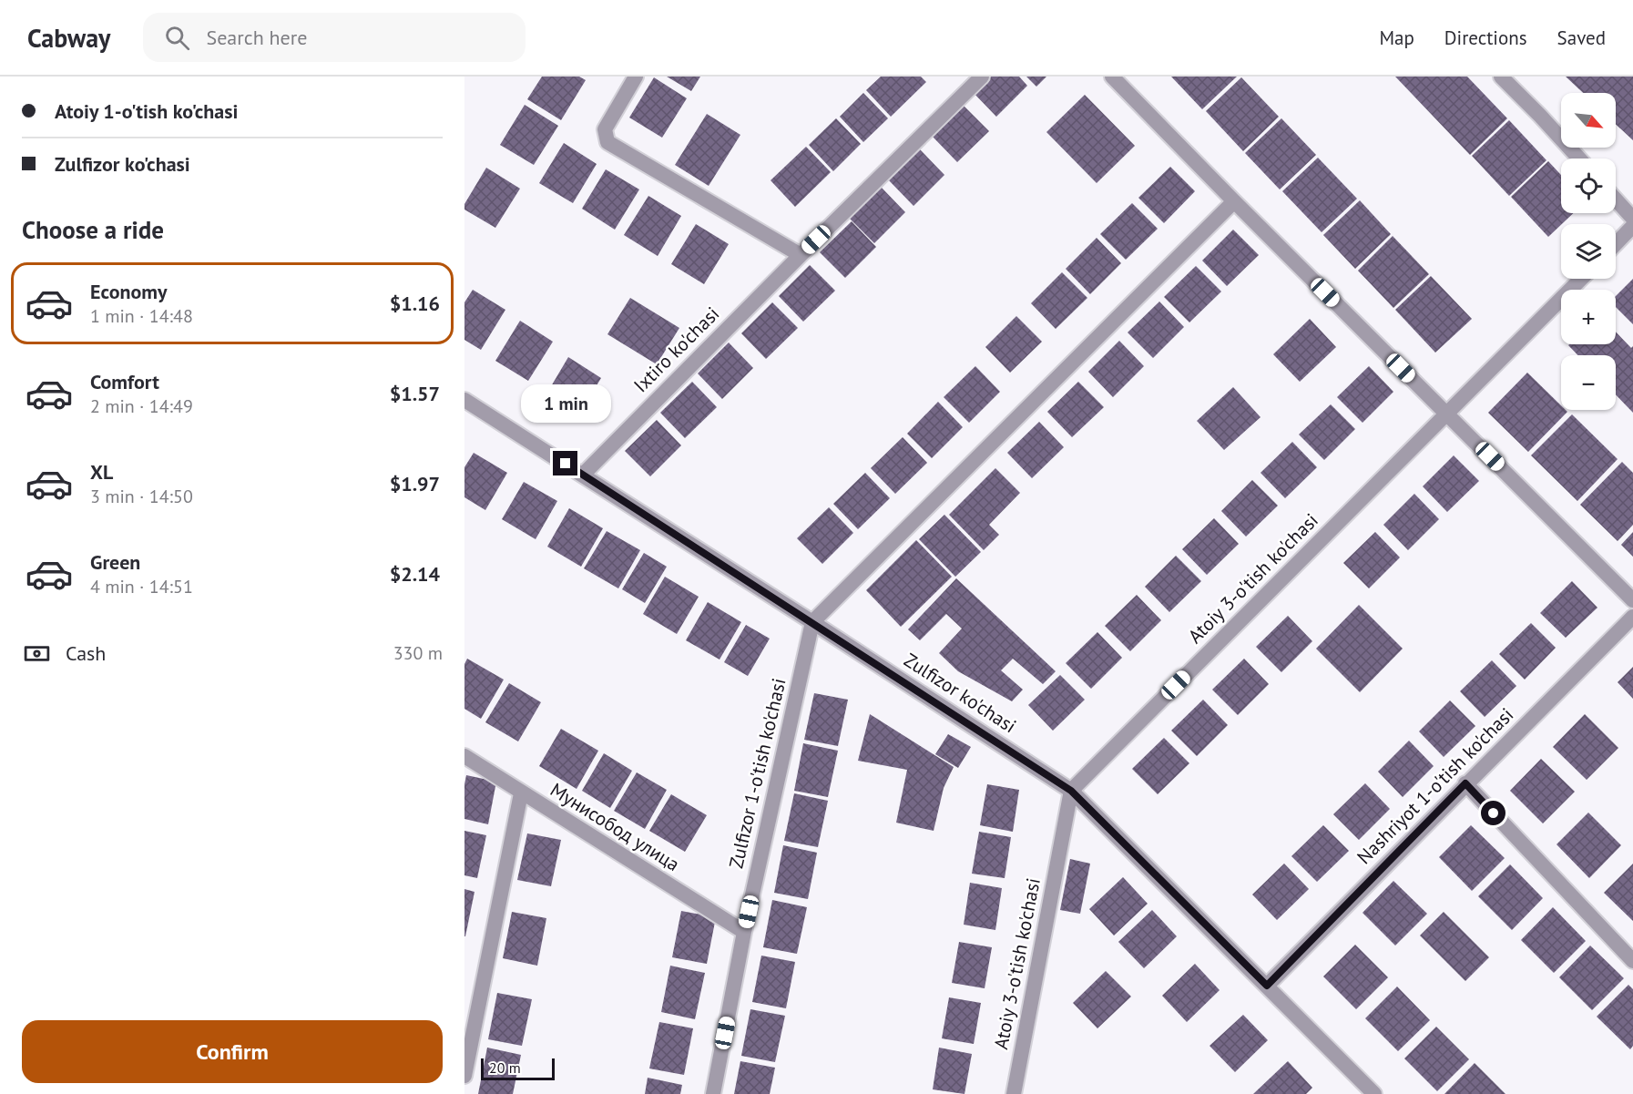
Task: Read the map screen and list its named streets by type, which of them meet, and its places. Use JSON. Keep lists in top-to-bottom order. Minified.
{"streets":{"street":["Ixtiro ko'chasi","Atoiy 3-o'tish ko'chasi","Zulfizor ko'chasi","Zulfizor 1-o'tish ko'chasi","Nashriyot 1-o'tish ko'chasi","Мунисобод улица"]},"crossings":[["Ixtiro ko'chasi","Zulfizor ko'chasi"],["Atoiy 3-o'tish ko'chasi","Zulfizor ko'chasi"],["Zulfizor ko'chasi","Zulfizor 1-o'tish ko'chasi"],["Zulfizor ko'chasi","Nashriyot 1-o'tish ko'chasi"],["Zulfizor 1-o'tish ko'chasi","Мунисобод улица"]],"scale_bar":"20 m","north":"bottom right","page":{"header":"Cabway","search":"Search here","nav":["Map","Directions","Saved"],"banner":["Atoiy 1-o'tish ko'chasi","Zulfizor ko'chasi"],"map_buttons":["+","−"],"heading":"Choose a ride","list":[{"name":"Economy","note":"1 min · 14:48","value":"$1.16"},{"name":"Comfort","note":"2 min · 14:49","value":"$1.57"},{"name":"XL","note":"3 min · 14:50","value":"$1.97"},{"name":"Green","note":"4 min · 14:51","value":"$2.14"}],"bubble":"1 min","pay":["Cash","330 m"],"buttons":"Confirm","scale":"20 m"}}
